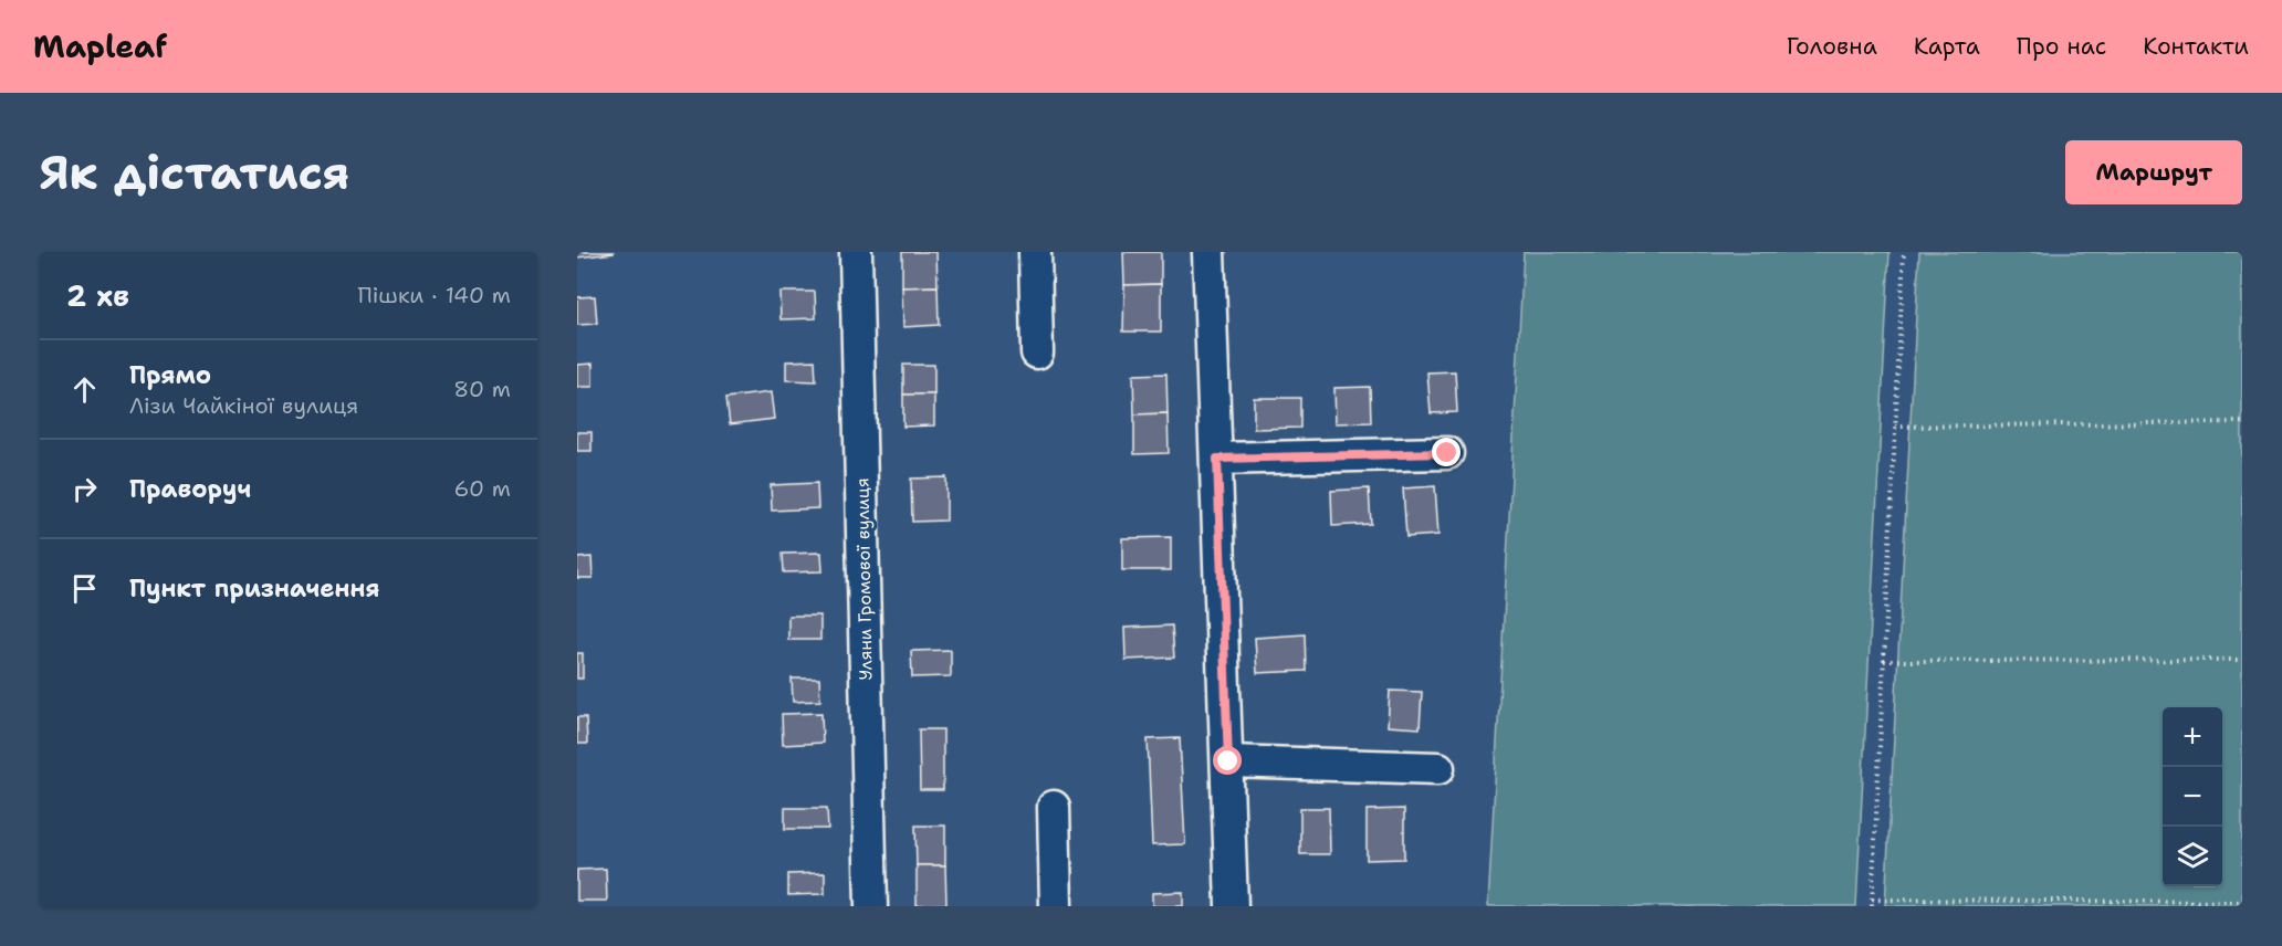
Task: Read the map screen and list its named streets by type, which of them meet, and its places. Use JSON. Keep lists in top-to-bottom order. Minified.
{"streets":{"street":["Уляни Громової вулиця"]},"page":{"header":"Mapleaf","nav":["Головна","Карта","Про нас","Контакти"],"buttons":"Маршрут","title":"Як дістатися","heading":["2 хв","Пішки · 140 m"],"list":[["Прямо","Лізи Чайкіної вулиця","80 m"],["Праворуч","60 m"],"Пункт призначення"],"map_buttons":["+","−"]}}
